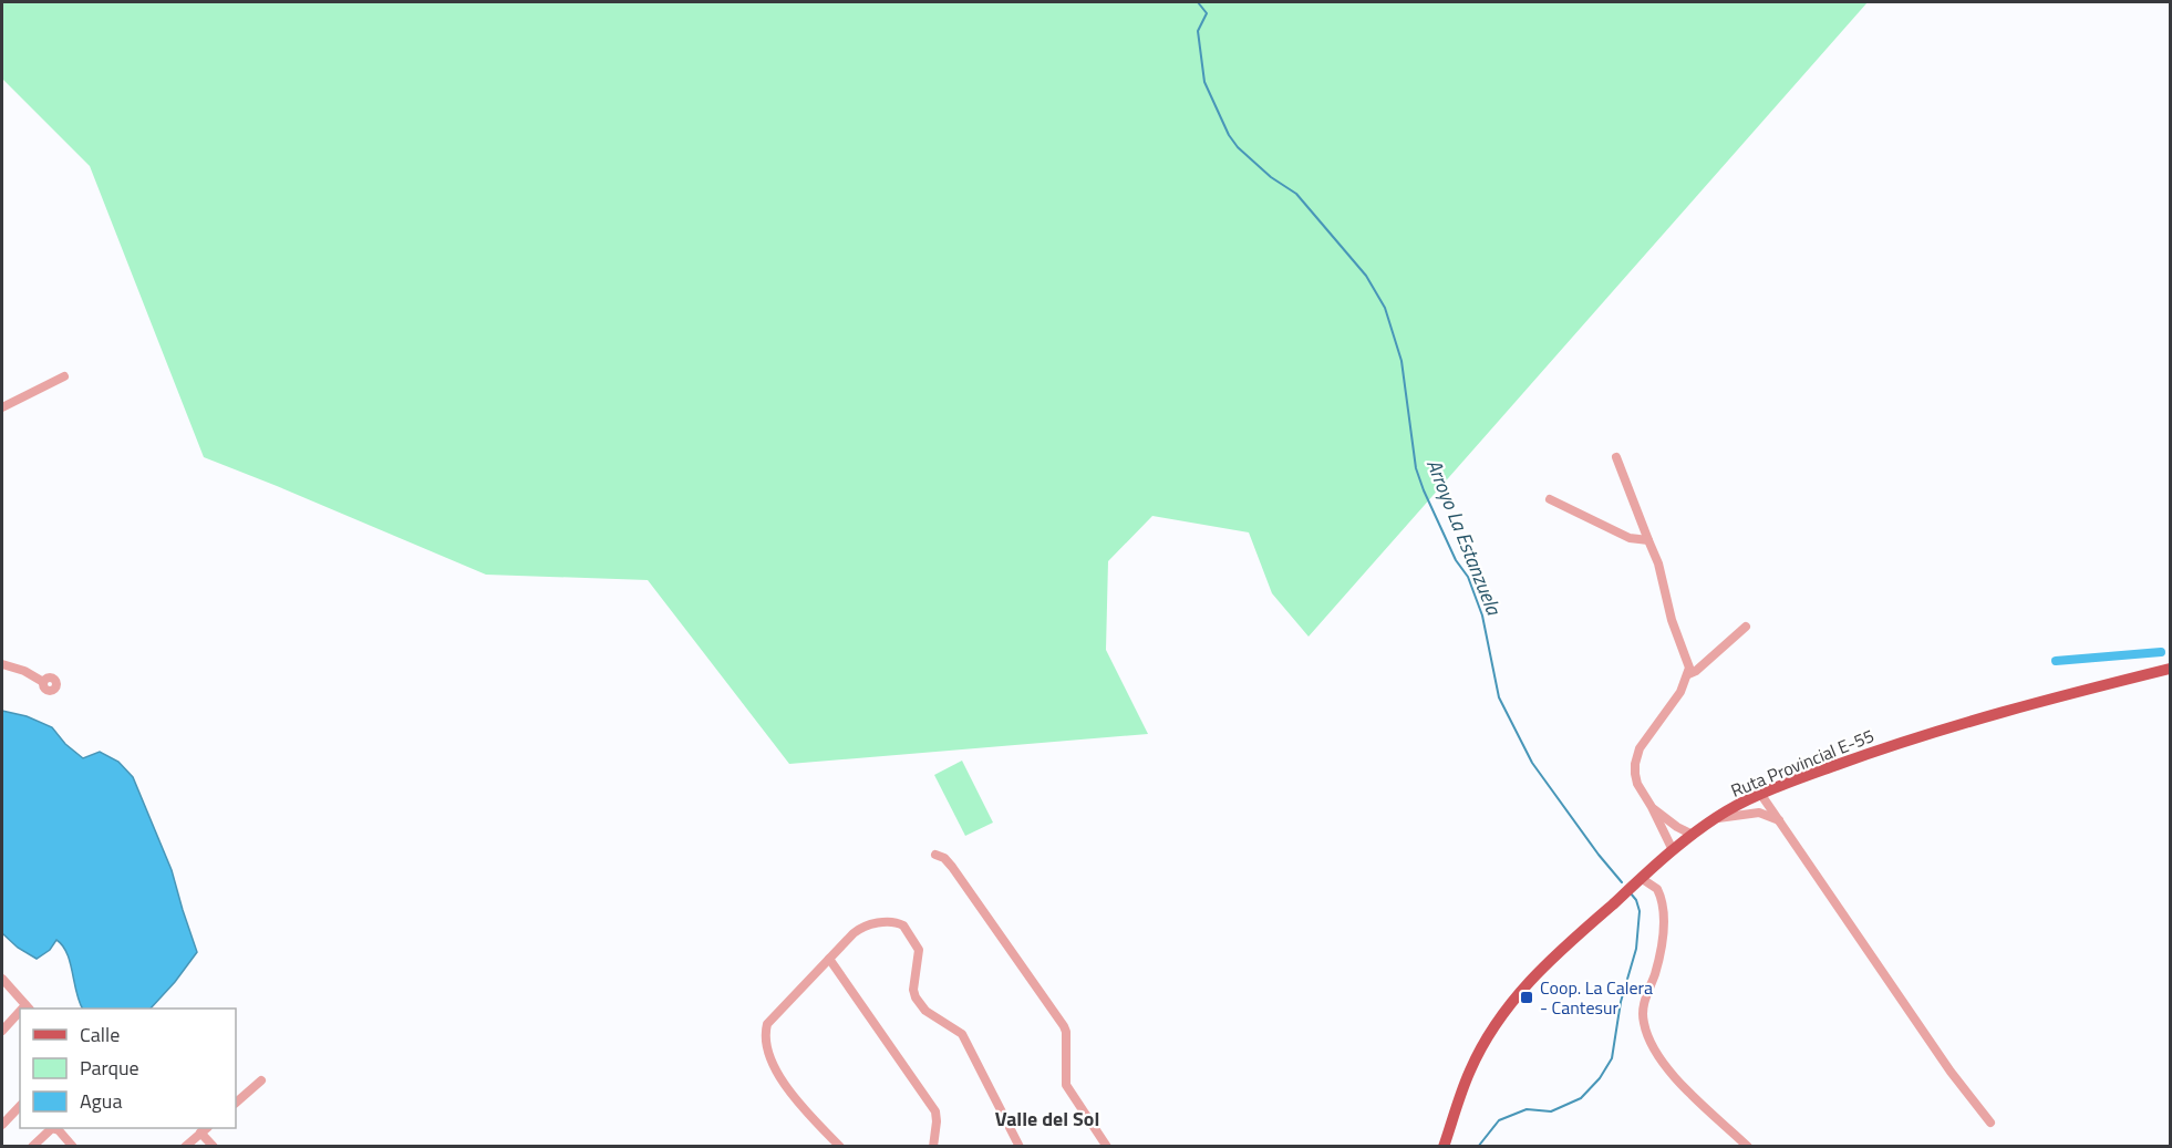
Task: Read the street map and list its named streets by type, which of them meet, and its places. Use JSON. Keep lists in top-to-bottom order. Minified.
{"streets":{"main road":["Ruta Provincial E-55"]},"districts":["Valle del Sol"],"water":["Arroyo La Estanzuela"],"places":{"transit":["Coop. La Calera - Cantesur"]},"legend":["Calle","Parque","Agua"]}
